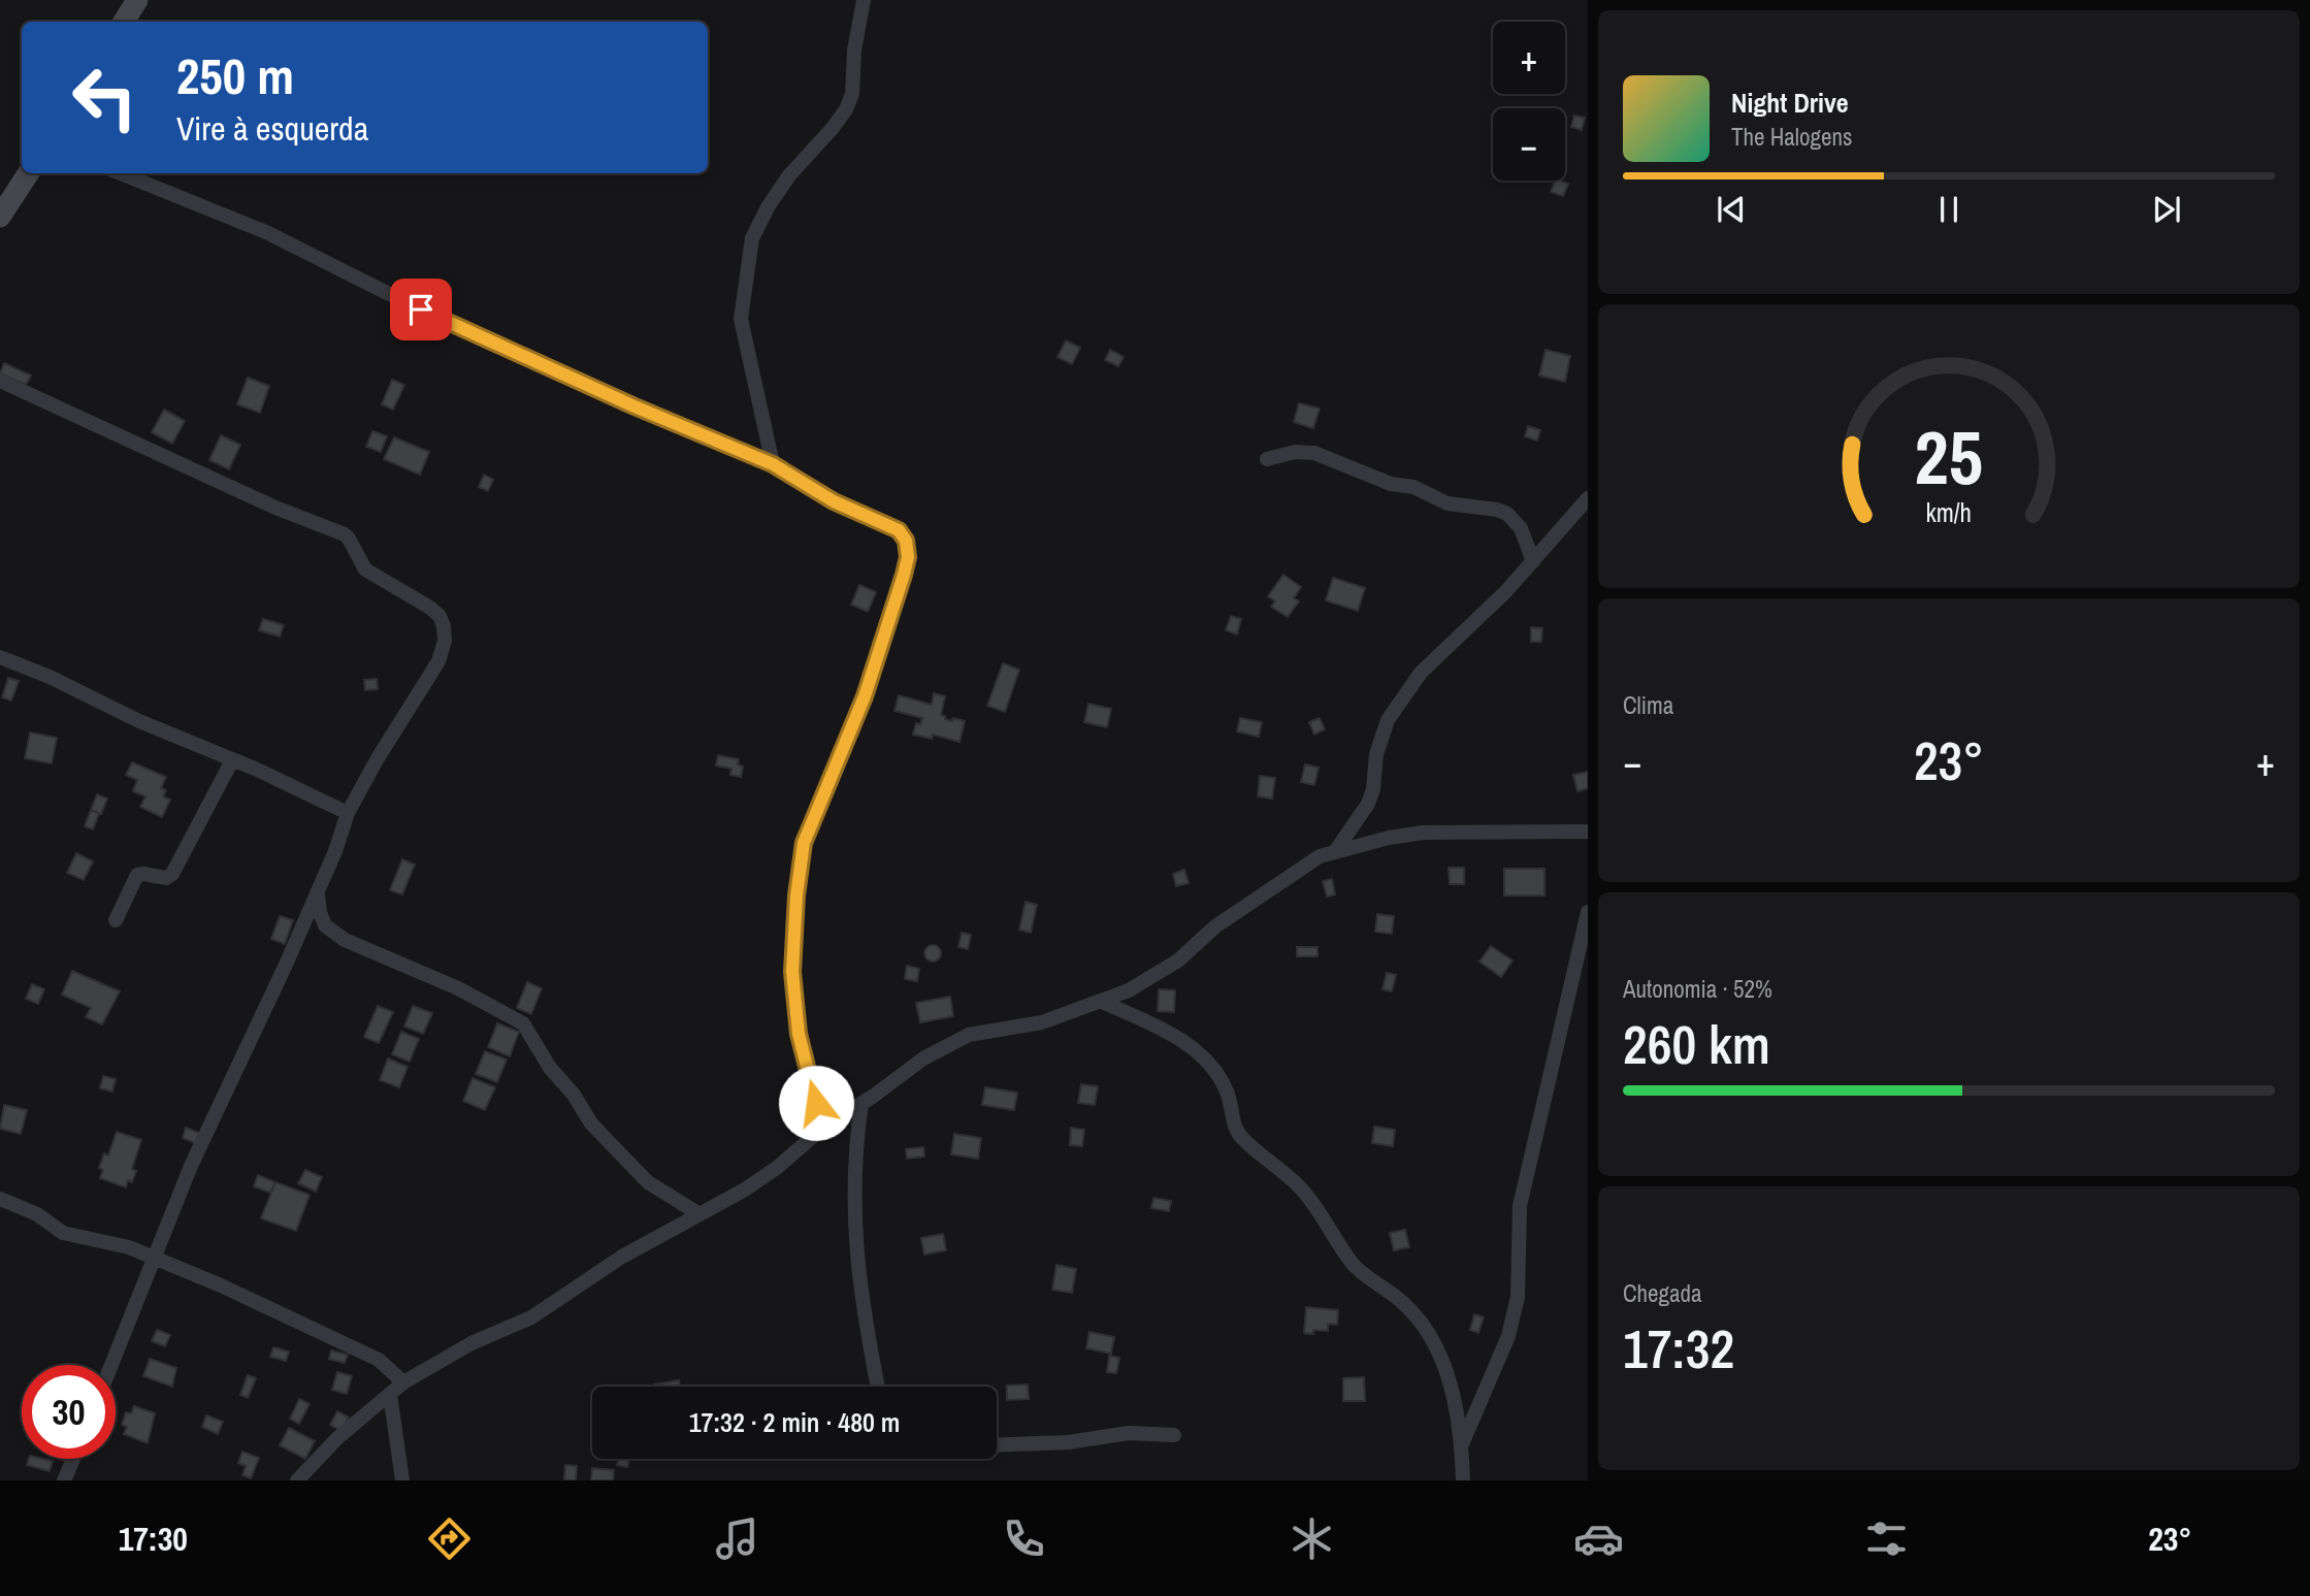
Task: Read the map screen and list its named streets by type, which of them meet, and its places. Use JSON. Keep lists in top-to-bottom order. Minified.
{"page":{"map_buttons":["+","−"],"turn":["250 m","Vire à esquerda"],"song":["Night Drive","The Halogens"],"tile":["Clima",["Autonomia · 52%","260 km"],["Chegada","17:32"]],"heat":["−","23°","+"],"limit":"30","trip":"17:32 · 2 min · 480 m","tabs":["17:30","23°"],"gauge":["25","km/h"]}}
